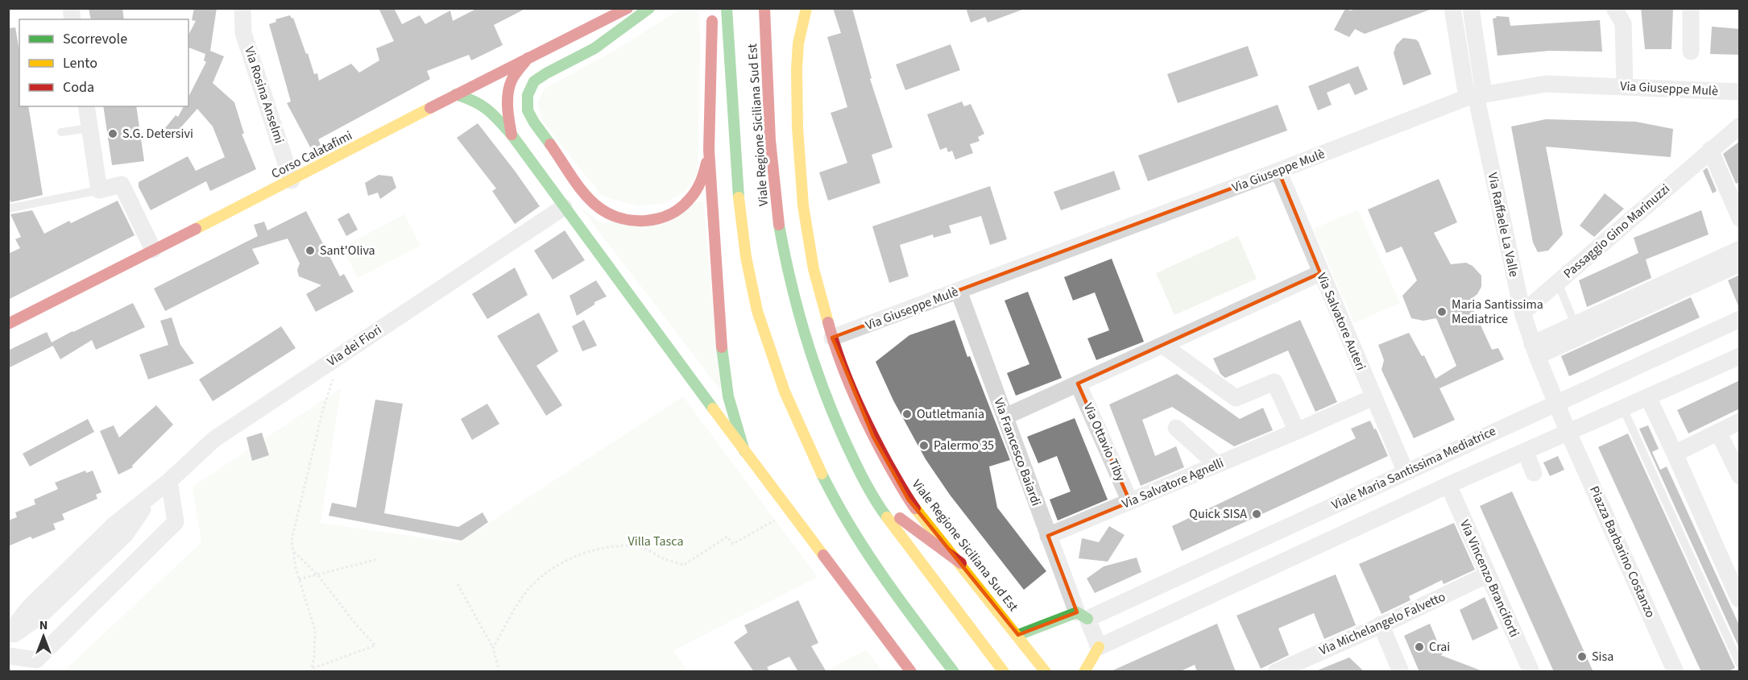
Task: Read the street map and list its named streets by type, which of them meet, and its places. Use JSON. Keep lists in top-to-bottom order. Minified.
{"streets":{"main road":["Viale Regione Siciliana Sud Est","Corso Calatafimi","Viale Maria Santissima Mediatrice"],"street":["Via Giuseppe Mulè","Via Rosina Anselmi","Via Raffaele La Valle","Passaggio Gino Marinuzzi","Via Salvatore Auteri","Via dei Fiori","Via Ottavio Tiby","Via Francesco Baiardi","Via Salvatore Agnelli","Piazza Barbarino Costanzo","Via Vincenzo Branciforti","Via Michelangelo Falvetto"]},"crossings":[["Via Giuseppe Mulè","Viale Regione Siciliana Sud Est"],["Via Giuseppe Mulè","Via Raffaele La Valle"],["Via Giuseppe Mulè","Via Salvatore Auteri"],["Via Giuseppe Mulè","Via Francesco Baiardi"],["Via Rosina Anselmi","Corso Calatafimi"],["Viale Regione Siciliana Sud Est","Viale Maria Santissima Mediatrice"],["Via Raffaele La Valle","Passaggio Gino Marinuzzi"],["Via Raffaele La Valle","Viale Maria Santissima Mediatrice"],["Via Raffaele La Valle","Piazza Barbarino Costanzo"],["Via Salvatore Auteri","Viale Maria Santissima Mediatrice"],["Via Salvatore Auteri","Via Salvatore Agnelli"],["Via Ottavio Tiby","Via Salvatore Agnelli"],["Via Francesco Baiardi","Viale Maria Santissima Mediatrice"],["Via Francesco Baiardi","Via Salvatore Agnelli"],["Via Vincenzo Branciforti","Via Michelangelo Falvetto"]],"parks":["Villa Tasca"],"places":["S.G. Detersivi","Sant'Oliva","Maria Santissima Mediatrice","Outletmania","Palermo 35","Quick SISA","Crai","Sisa"],"legend":["Scorrevole","Lento","Coda"],"north":"top"}
